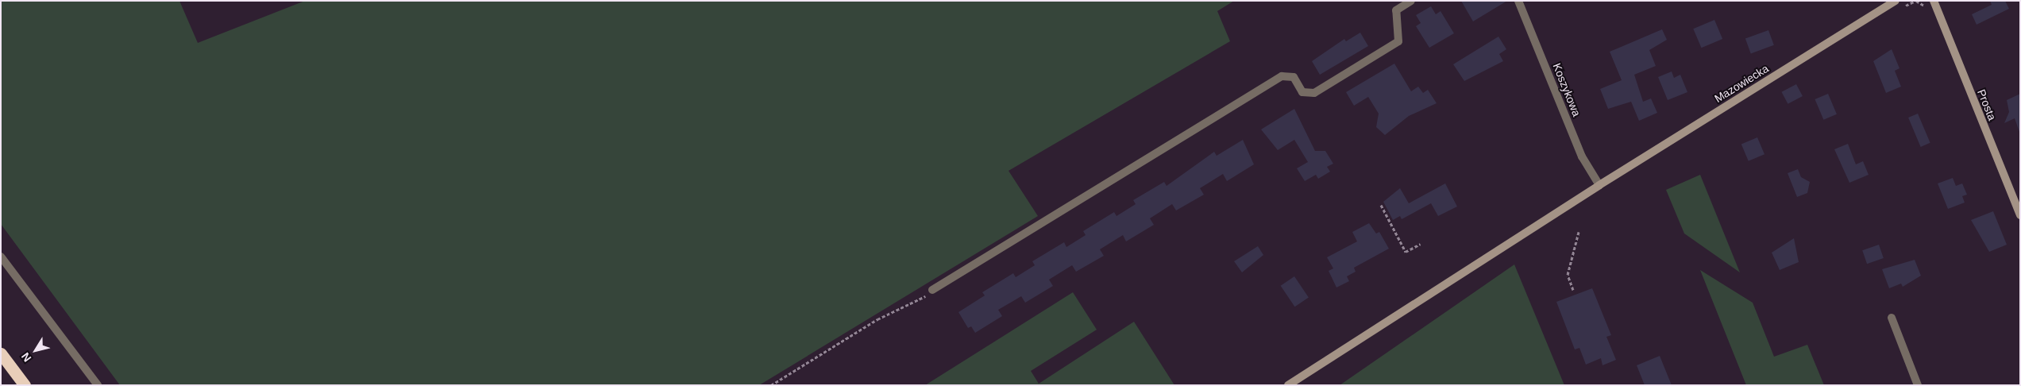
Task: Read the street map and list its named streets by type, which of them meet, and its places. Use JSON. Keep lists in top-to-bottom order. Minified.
{"streets":{"street":["Mazowiecka","Koszykowa","Prosta"]},"crossings":[["Mazowiecka","Koszykowa"]],"north":"bottom left"}
